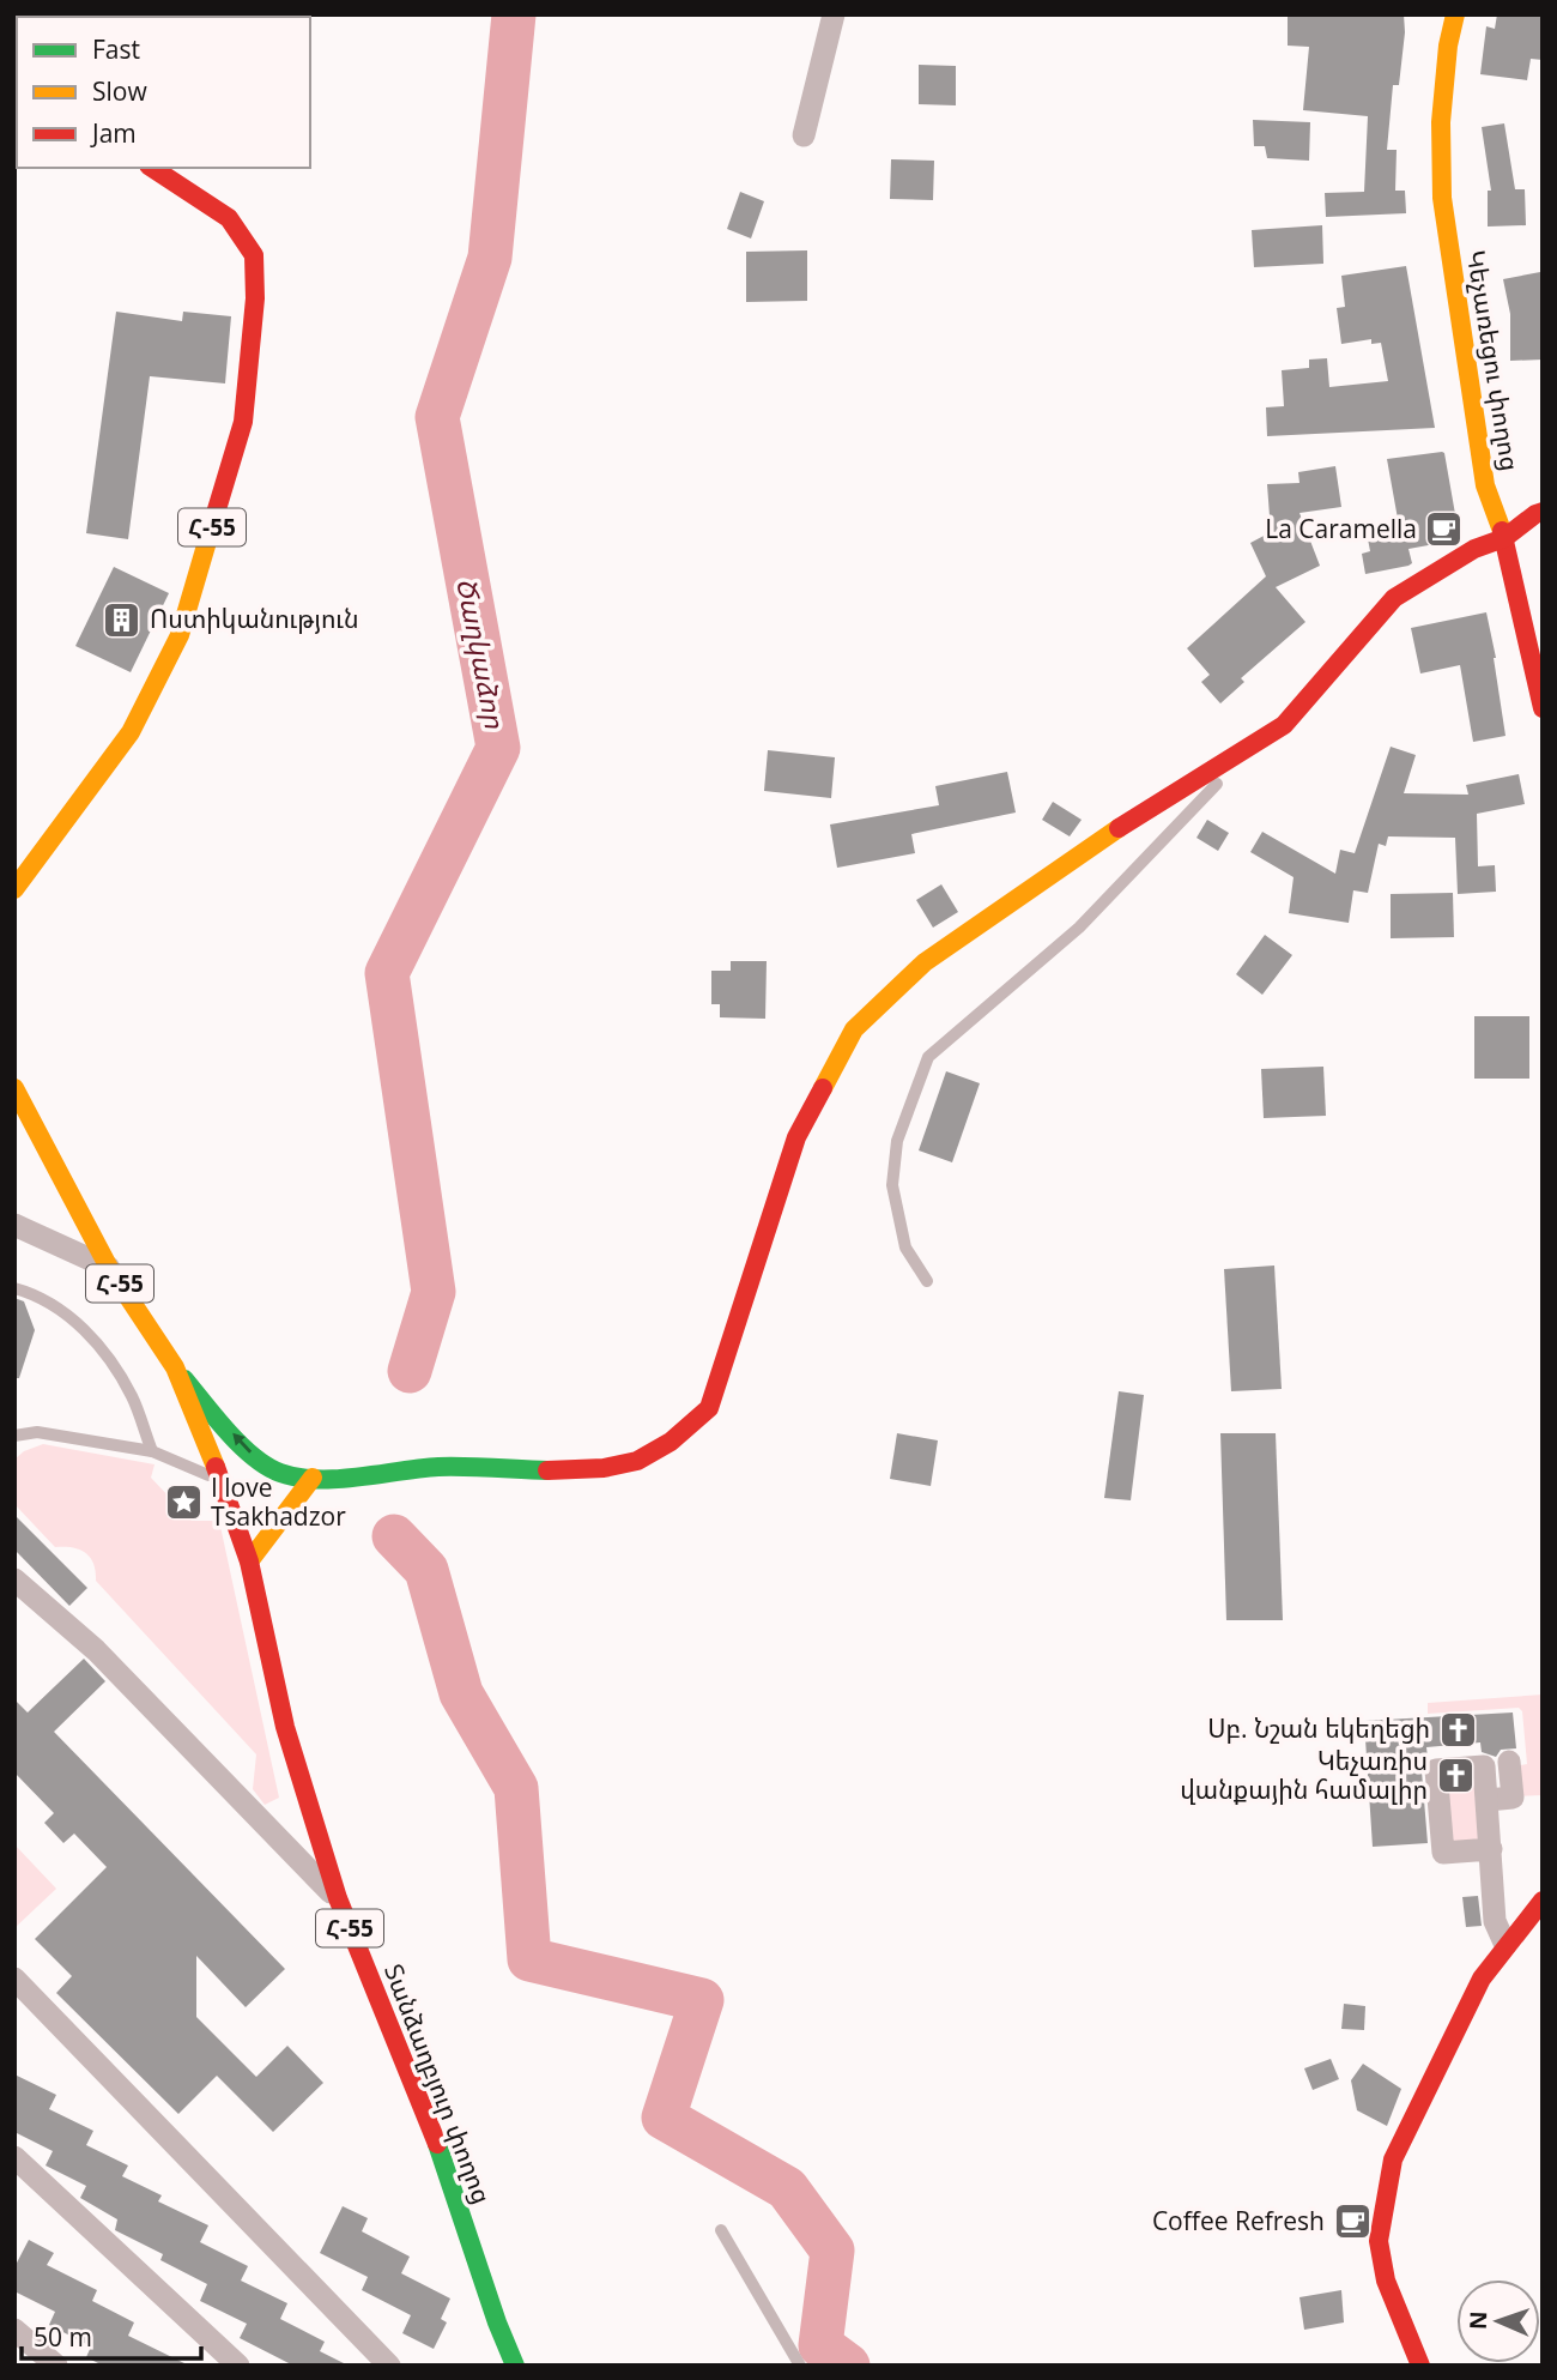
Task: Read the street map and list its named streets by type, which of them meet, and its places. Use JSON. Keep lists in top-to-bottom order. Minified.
{"streets":{"main road":["Կեչառեցու փողոց","Հ-55","Տանձաղբյուր փողոց"]},"crossings":[["Հ-55","Տանձաղբյուր փողոց"]],"water":["Ծաղկաձոր"],"places":{"cafe":["La Caramella","Coffee Refresh"],"building":["Ոստիկանություն"],"place":["I love Tsakhadzor"],"church":["Սբ. Նշան եկեղեցի","Կեչառիս վանքային համալիր"]},"legend":["Fast","Slow","Jam"],"scale_bar":"50 m","north":"left"}
